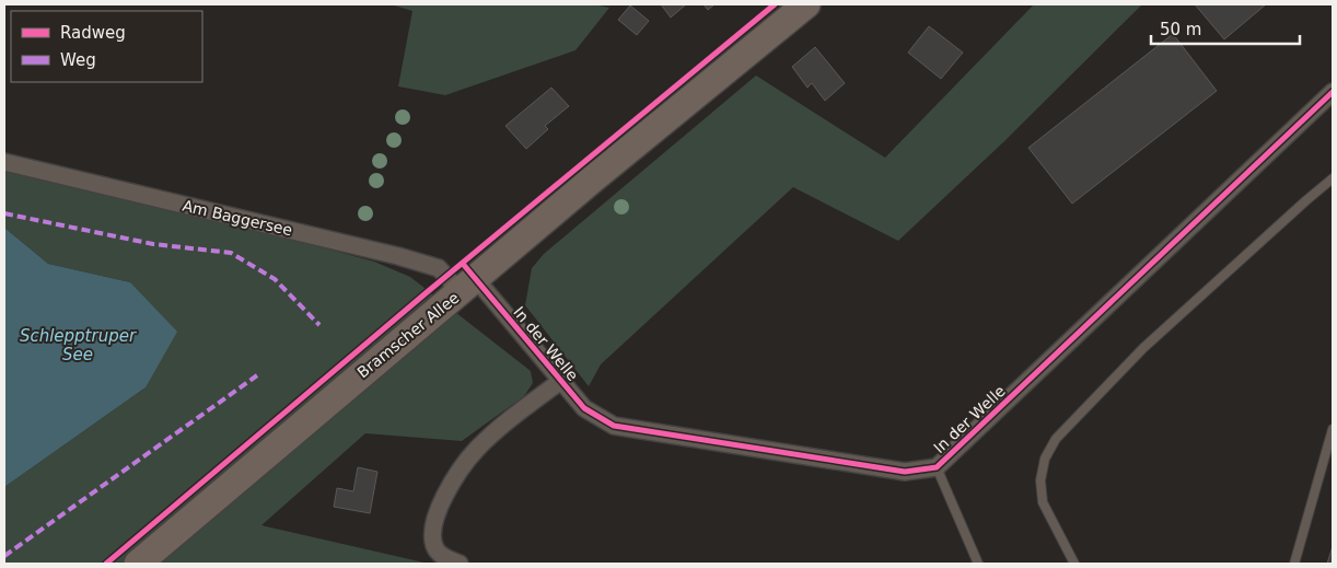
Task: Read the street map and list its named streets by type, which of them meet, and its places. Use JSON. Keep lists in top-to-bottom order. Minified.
{"streets":{"main road":["Bramscher Allee"],"street":["Am Baggersee","In der Welle"]},"crossings":[["Am Baggersee","Bramscher Allee"],["Am Baggersee","In der Welle"],["Bramscher Allee","In der Welle"]],"water":["Schlepptruper See"],"legend":["Radweg","Weg"],"scale_bar":"50 m"}
